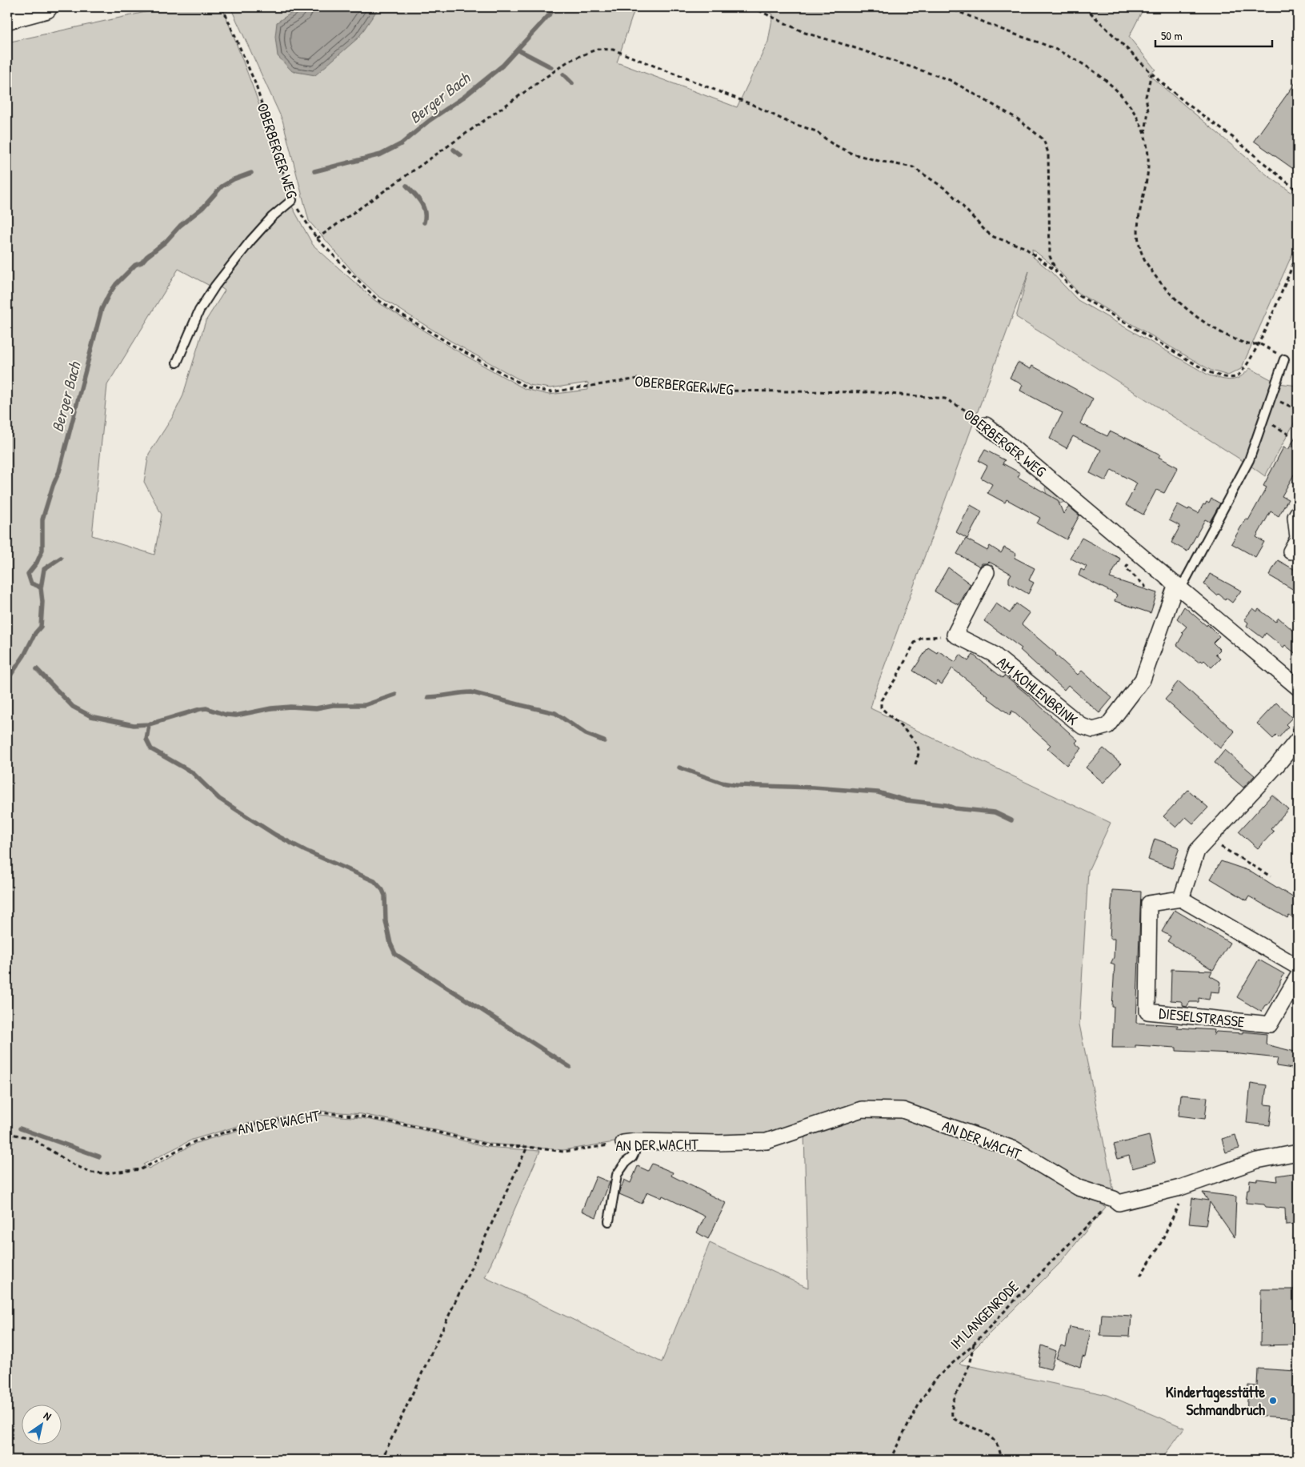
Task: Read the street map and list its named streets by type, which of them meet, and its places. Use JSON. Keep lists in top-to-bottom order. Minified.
{"streets":{"street":["OBERBERGER WEG","AM KOHLENBRINK","DIESELSTRASSE","AN DER WACHT"],"path":["IM LANGENRODE"]},"crossings":[["OBERBERGER WEG","AM KOHLENBRINK"],["AN DER WACHT","IM LANGENRODE"]],"water":["Berger Bach"],"places":["Kindertagesstätte Schmandbruch"],"scale_bar":"50 m","north":"top right"}
